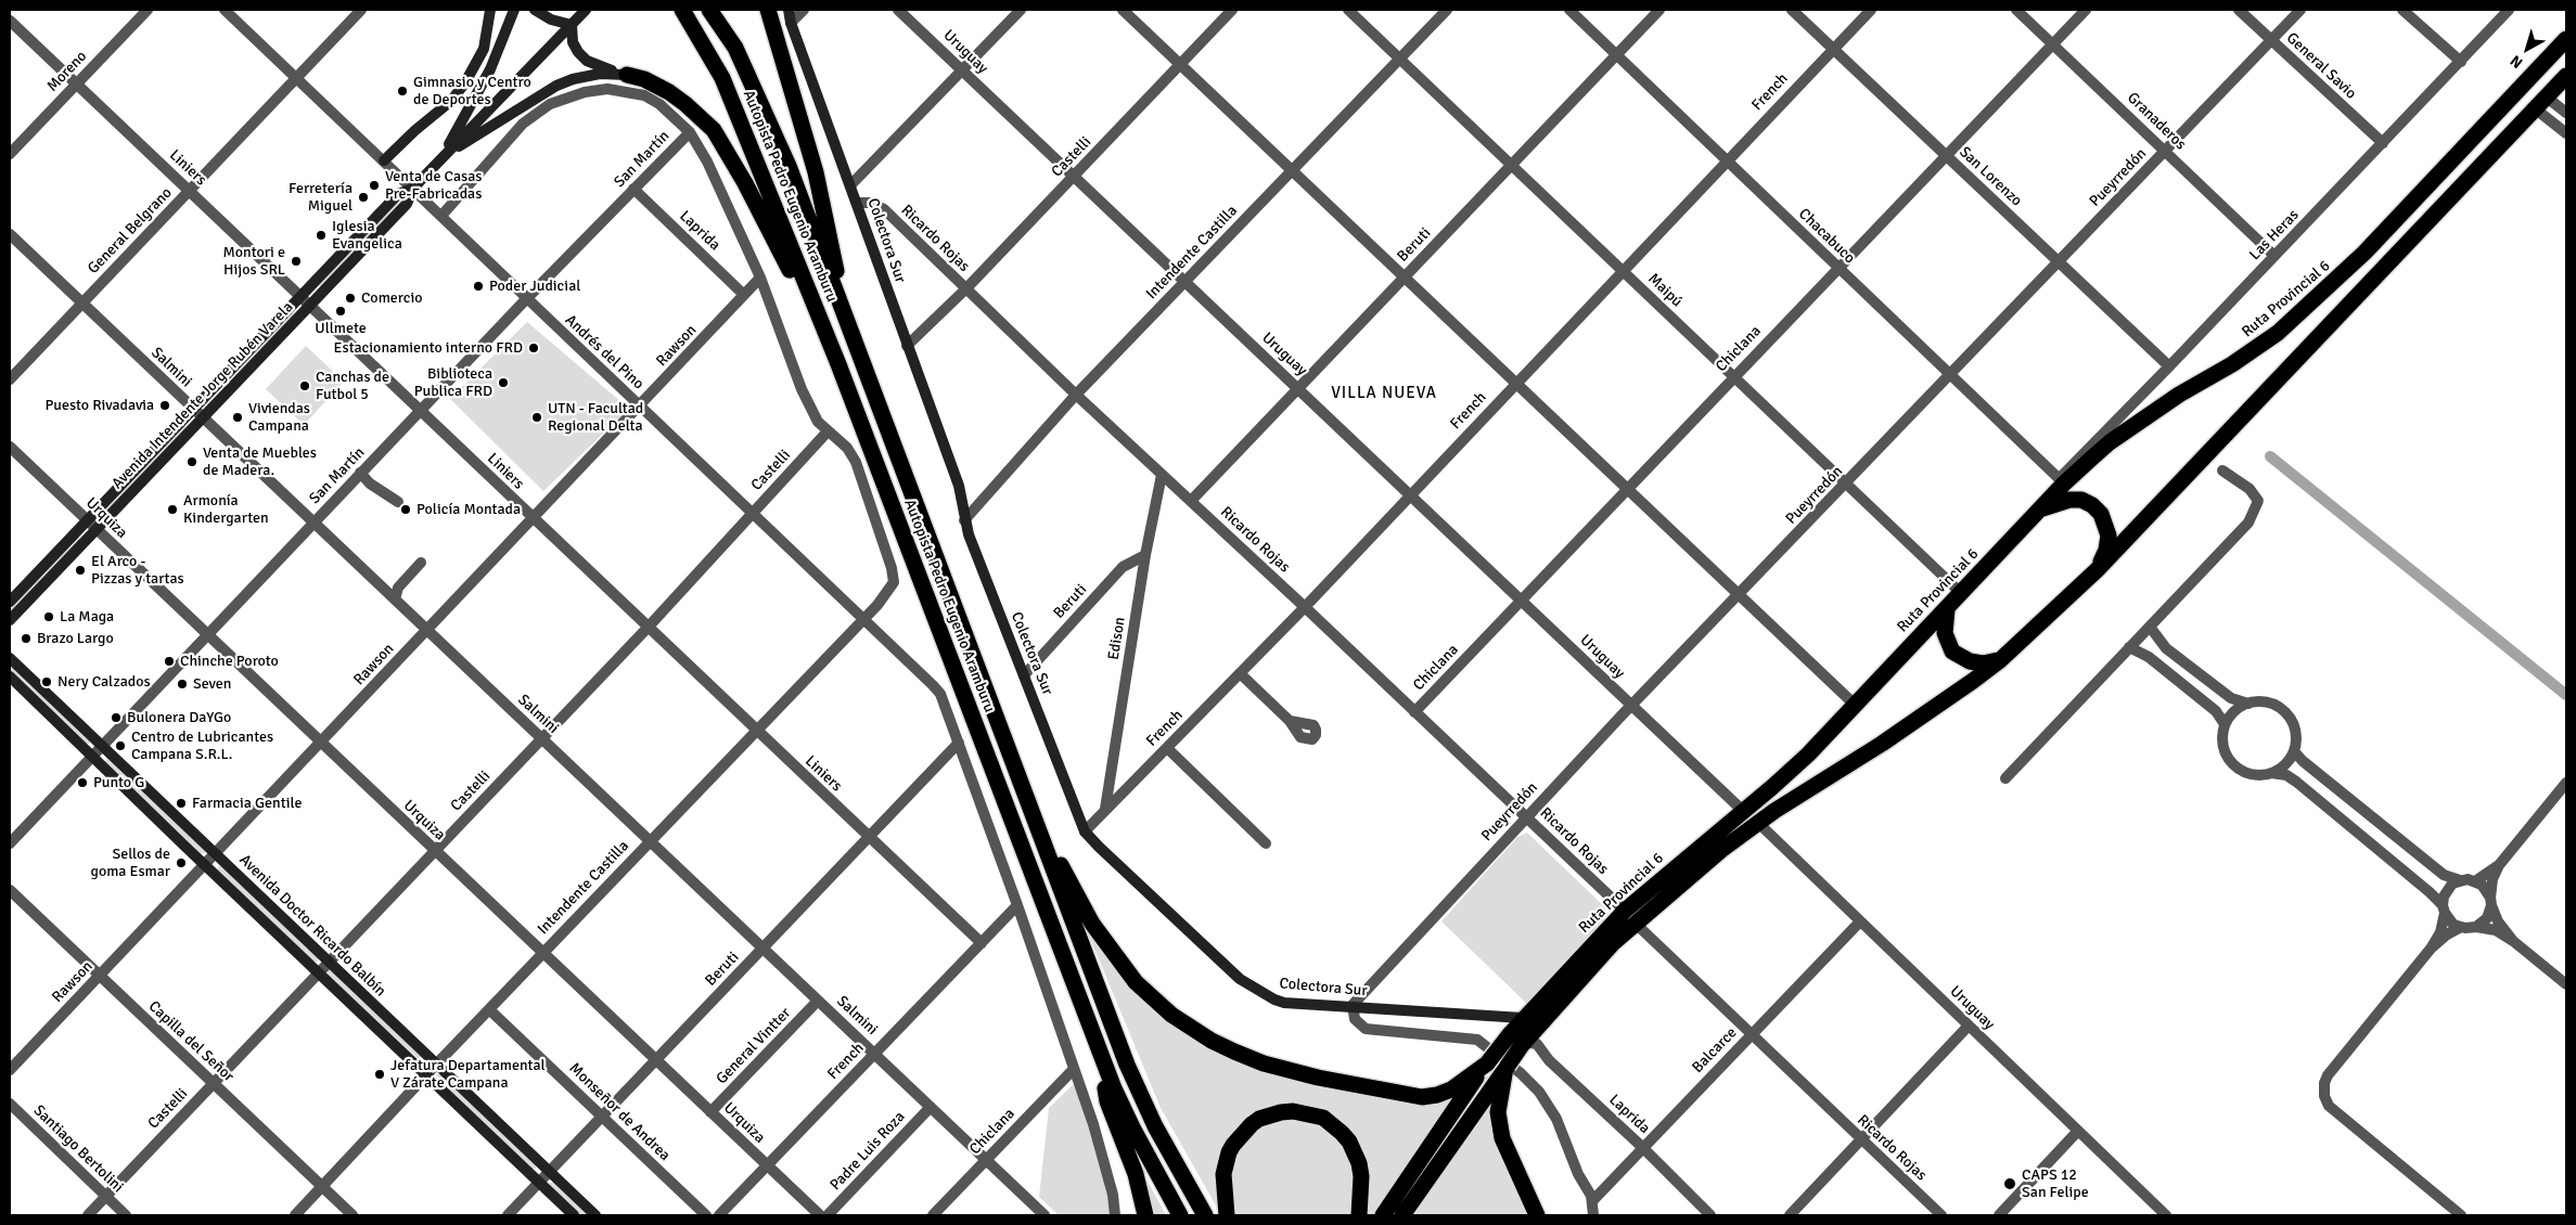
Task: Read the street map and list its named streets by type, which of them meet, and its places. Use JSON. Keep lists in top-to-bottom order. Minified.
{"streets":{"highway":["Autopista Pedro Eugenio Aramburu","Ruta Provincial 6"],"main road":["Colectora Sur","Avenida Intendente Jorge Rubén Varela","Avenida Doctor Ricardo Balbín"],"street":["Uruguay","General Savio","Moreno","French","Granaderos","Castelli","San Martín","Liniers","San Lorenzo","Pueyrredón","General Belgrano","Laprida","Las Heras","Chacabuco","Ricardo Rojas","Beruti","Intendente Castilla","Maipú","Rawson","Chiclana","Andrés del Pino","Salmini","Urquiza","Edison","Capilla del Señor","General Vintter","Balcarce","Monseñor de Andrea","Santiago Bertolini","Padre Luis Roza"]},"crossings":[["Uruguay","French"],["Uruguay","Castelli"],["Uruguay","Pueyrredón"],["Uruguay","Beruti"],["Uruguay","Intendente Castilla"],["Uruguay","Ruta Provincial 6"],["Uruguay","Chiclana"],["Uruguay","Balcarce"],["General Savio","Pueyrredón"],["General Savio","Las Heras"],["Moreno","Liniers"],["French","Liniers"],["French","San Lorenzo"],["French","Chacabuco"],["French","Ricardo Rojas"],["French","Colectora Sur"],["French","Maipú"],["French","Salmini"],["French","Urquiza"],["French","Edison"],["Granaderos","Pueyrredón"],["Granaderos","Las Heras"],["Granaderos","Chiclana"],["Castelli","Liniers"],["Castelli","Ricardo Rojas"],["Castelli","Colectora Sur"],["Castelli","Intendente Castilla"],["Castelli","Andrés del Pino"],["Castelli","Salmini"],["Castelli","Urquiza"],["Castelli","Avenida Doctor Ricardo Balbín"],["Castelli","Capilla del Señor"],["Castelli","Santiago Bertolini"],["San Martín","Liniers"],["San Martín","Laprida"],["San Martín","Andrés del Pino"],["San Martín","Salmini"],["San Martín","Urquiza"],["San Martín","Avenida Doctor Ricardo Balbín"],["Liniers","General Belgrano"],["Liniers","Beruti"],["Liniers","Intendente Castilla"],["Liniers","Rawson"],["Liniers","Avenida Intendente Jorge Rubén Varela"],["San Lorenzo","Pueyrredón"],["San Lorenzo","Las Heras"],["San Lorenzo","Chiclana"],["Pueyrredón","Chacabuco"],["Pueyrredón","Ricardo Rojas"],["Pueyrredón","Colectora Sur"],["Pueyrredón","Maipú"],["General Belgrano","Andrés del Pino"],["General Belgrano","Salmini"],["Laprida","Ruta Provincial 6"],["Laprida","Rawson"],["Laprida","Balcarce"],["Las Heras","Chacabuco"],["Las Heras","Ruta Provincial 6"],["Chacabuco","Beruti"],["Chacabuco","Ruta Provincial 6"],["Chacabuco","Chiclana"],["Ricardo Rojas","Colectora Sur"],["Ricardo Rojas","Beruti"],["Ricardo Rojas","Intendente Castilla"],["Ricardo Rojas","Ruta Provincial 6"],["Ricardo Rojas","Chiclana"],["Ricardo Rojas","Edison"],["Ricardo Rojas","Balcarce"],["Colectora Sur","Beruti"],["Colectora Sur","Intendente Castilla"],["Colectora Sur","Ruta Provincial 6"],["Beruti","Maipú"],["Beruti","Andrés del Pino"],["Beruti","Salmini"],["Beruti","Urquiza"],["Beruti","Edison"],["Beruti","Avenida Doctor Ricardo Balbín"],["Beruti","Monseñor de Andrea"],["Intendente Castilla","Maipú"],["Intendente Castilla","Andrés del Pino"],["Intendente Castilla","Salmini"],["Intendente Castilla","Urquiza"],["Intendente Castilla","Avenida Doctor Ricardo Balbín"],["Intendente Castilla","Capilla del Señor"],["Intendente Castilla","Monseñor de Andrea"],["Maipú","Ruta Provincial 6"],["Maipú","Chiclana"],["Rawson","Andrés del Pino"],["Rawson","Salmini"],["Rawson","Urquiza"],["Rawson","Avenida Doctor Ricardo Balbín"],["Rawson","Capilla del Señor"],["Chiclana","Salmini"],["Andrés del Pino","Avenida Intendente Jorge Rubén Varela"],["Salmini","Avenida Intendente Jorge Rubén Varela"],["Salmini","General Vintter"],["Salmini","Padre Luis Roza"],["Avenida Intendente Jorge Rubén Varela","Urquiza"],["Urquiza","General Vintter"]],"districts":["VILLA NUEVA"],"places":["Gimnasio y Centro de Deportes","Venta de Casas Pre-Fabricadas","Ferretería Miguel","Iglesia Evangelica","Montori e Hijos SRL","Poder Judicial","Comercio","Ullmete","Estacionamiento interno FRD","Biblioteca Publica FRD","Canchas de Futbol 5","Puesto Rivadavia","Viviendas Campana","UTN - Facultad Regional Delta","Venta de Muebles de Madera.","Armonía Kindergarten","Policía Montada","El Arco - Pizzas y tartas","La Maga","Brazo Largo","Chinche Poroto","Nery Calzados","Seven","Bulonera DaYGo","Centro de Lubricantes Campana S.R.L.","Punto G","Farmacia Gentile","Sellos de goma Esmar","Jefatura Departamental V Zárate Campana","CAPS 12 San Felipe"],"north":"bottom left"}
